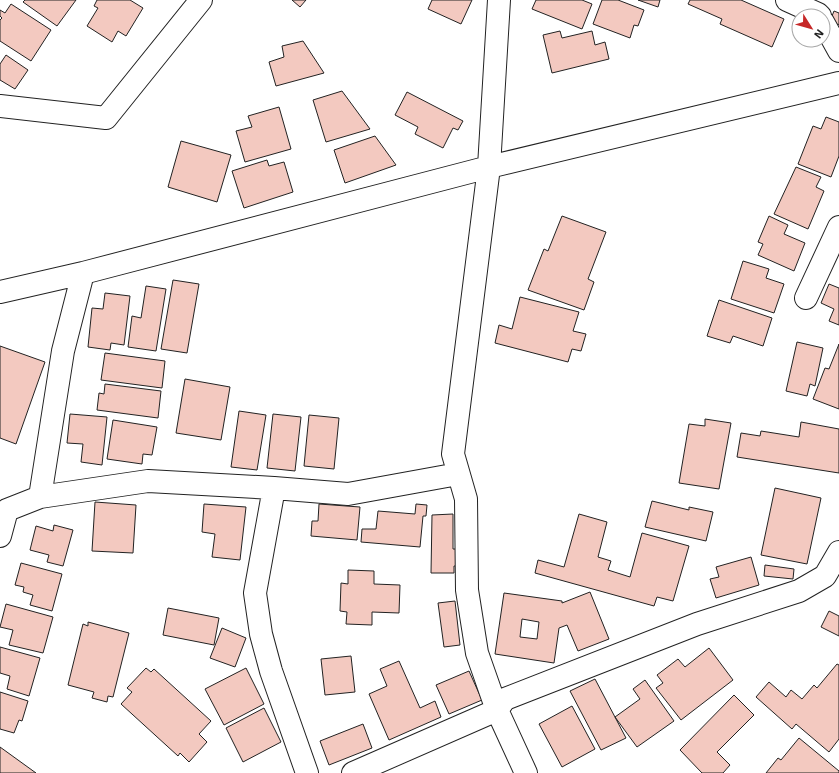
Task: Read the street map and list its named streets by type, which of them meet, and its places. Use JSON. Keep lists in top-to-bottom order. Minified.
{"north":"bottom right"}
